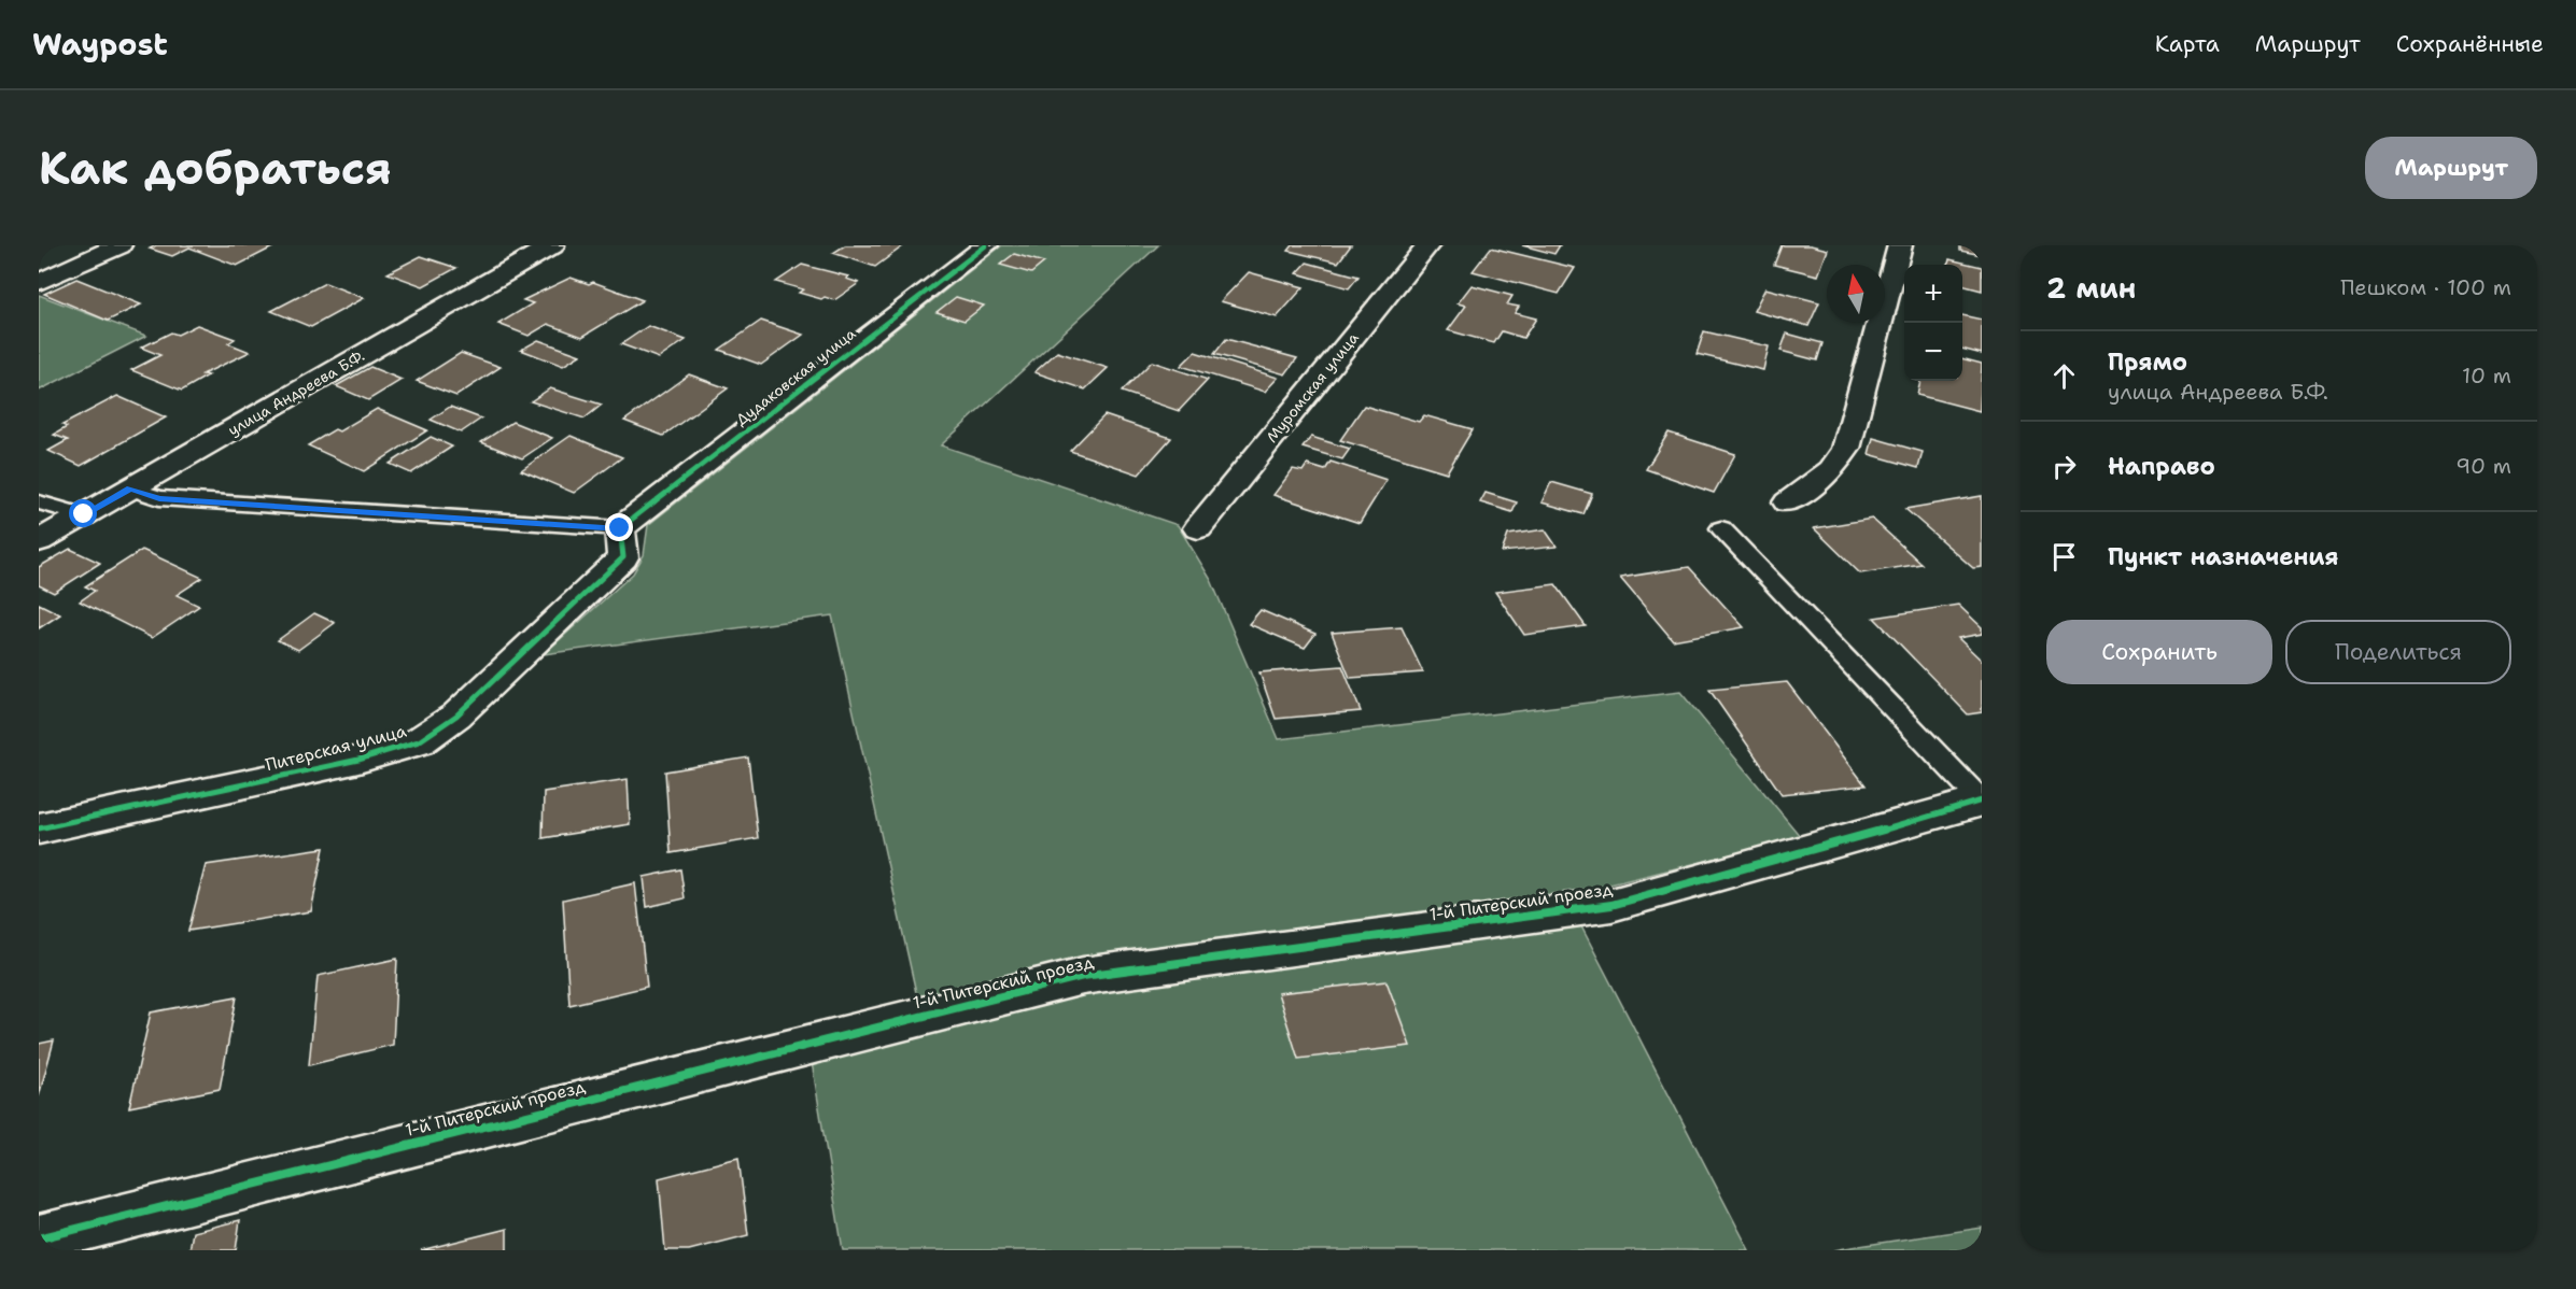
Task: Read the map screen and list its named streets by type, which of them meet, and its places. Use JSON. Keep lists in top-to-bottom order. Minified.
{"streets":{"street":["Дудаковская улица","Муромская улица","улица Андреева Б.Ф.","Питерская улица","1-й Питерский проезд"]},"crossings":[["Дудаковская улица","Питерская улица"]],"north":"top","page":{"header":"Waypost","nav":["Карта","Маршрут","Сохранённые"],"buttons":["Маршрут",["Сохранить","Поделиться"]],"title":"Как добраться","heading":["2 мин","Пешком · 100 m"],"map_buttons":["+","−"],"list":[["Прямо","улица Андреева Б.Ф.","10 m"],["Направо","90 m"],"Пункт назначения"]}}
